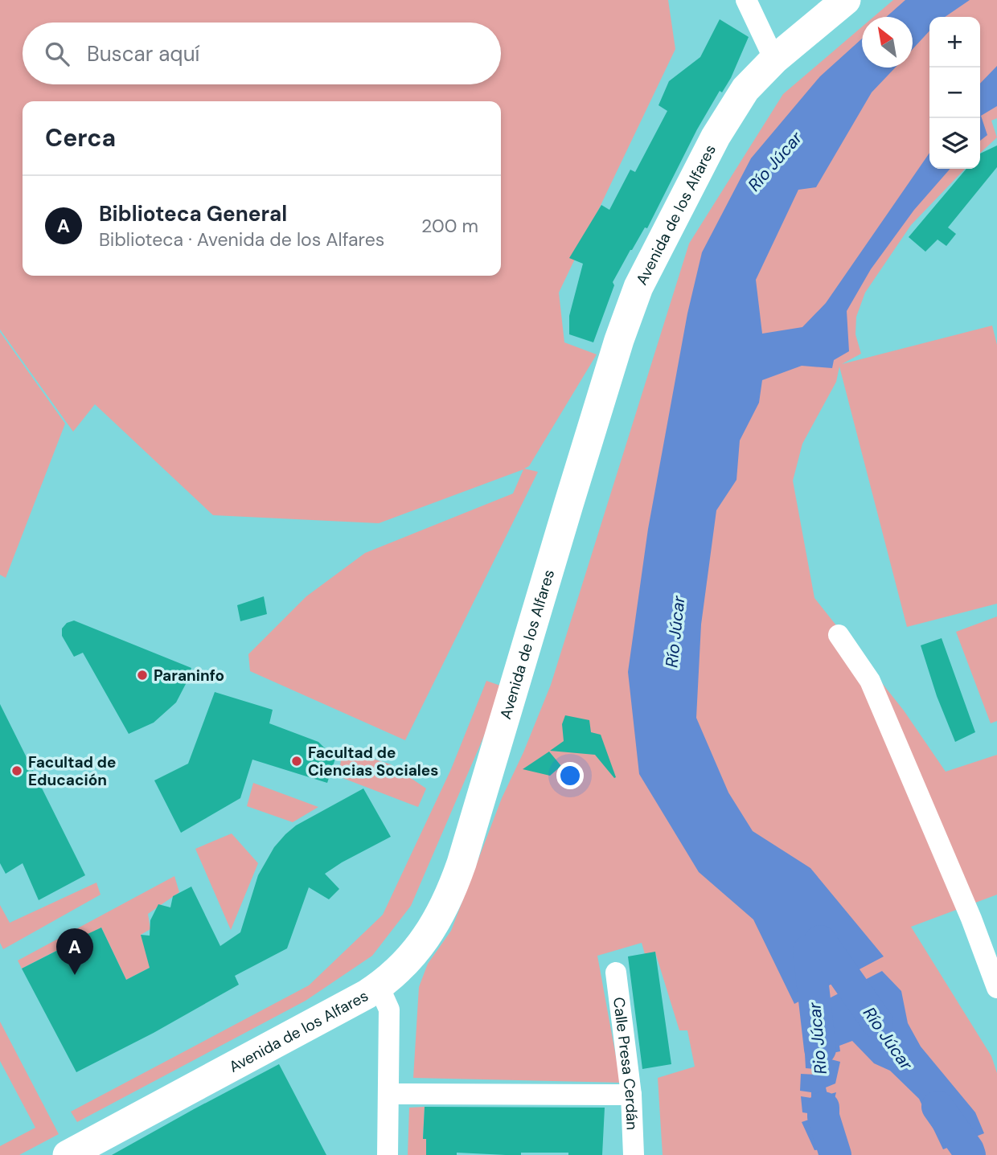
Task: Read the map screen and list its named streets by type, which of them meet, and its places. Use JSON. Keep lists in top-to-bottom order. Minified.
{"streets":{"street":["Avenida de los Alfares","Calle Presa Cerdán"]},"water":["Río Júcar","Rio Júcar"],"places":["Paraninfo","Facultad de Ciencias Sociales","Facultad de Educación"],"north":"top left","page":{"map_buttons":["+","−"],"search":"Buscar aquí","heading":"Cerca","list":[{"mark":"A","name":"Biblioteca General","note":"Biblioteca · Avenida de los Alfares","value":"200 m"}],"pins":"A"}}
